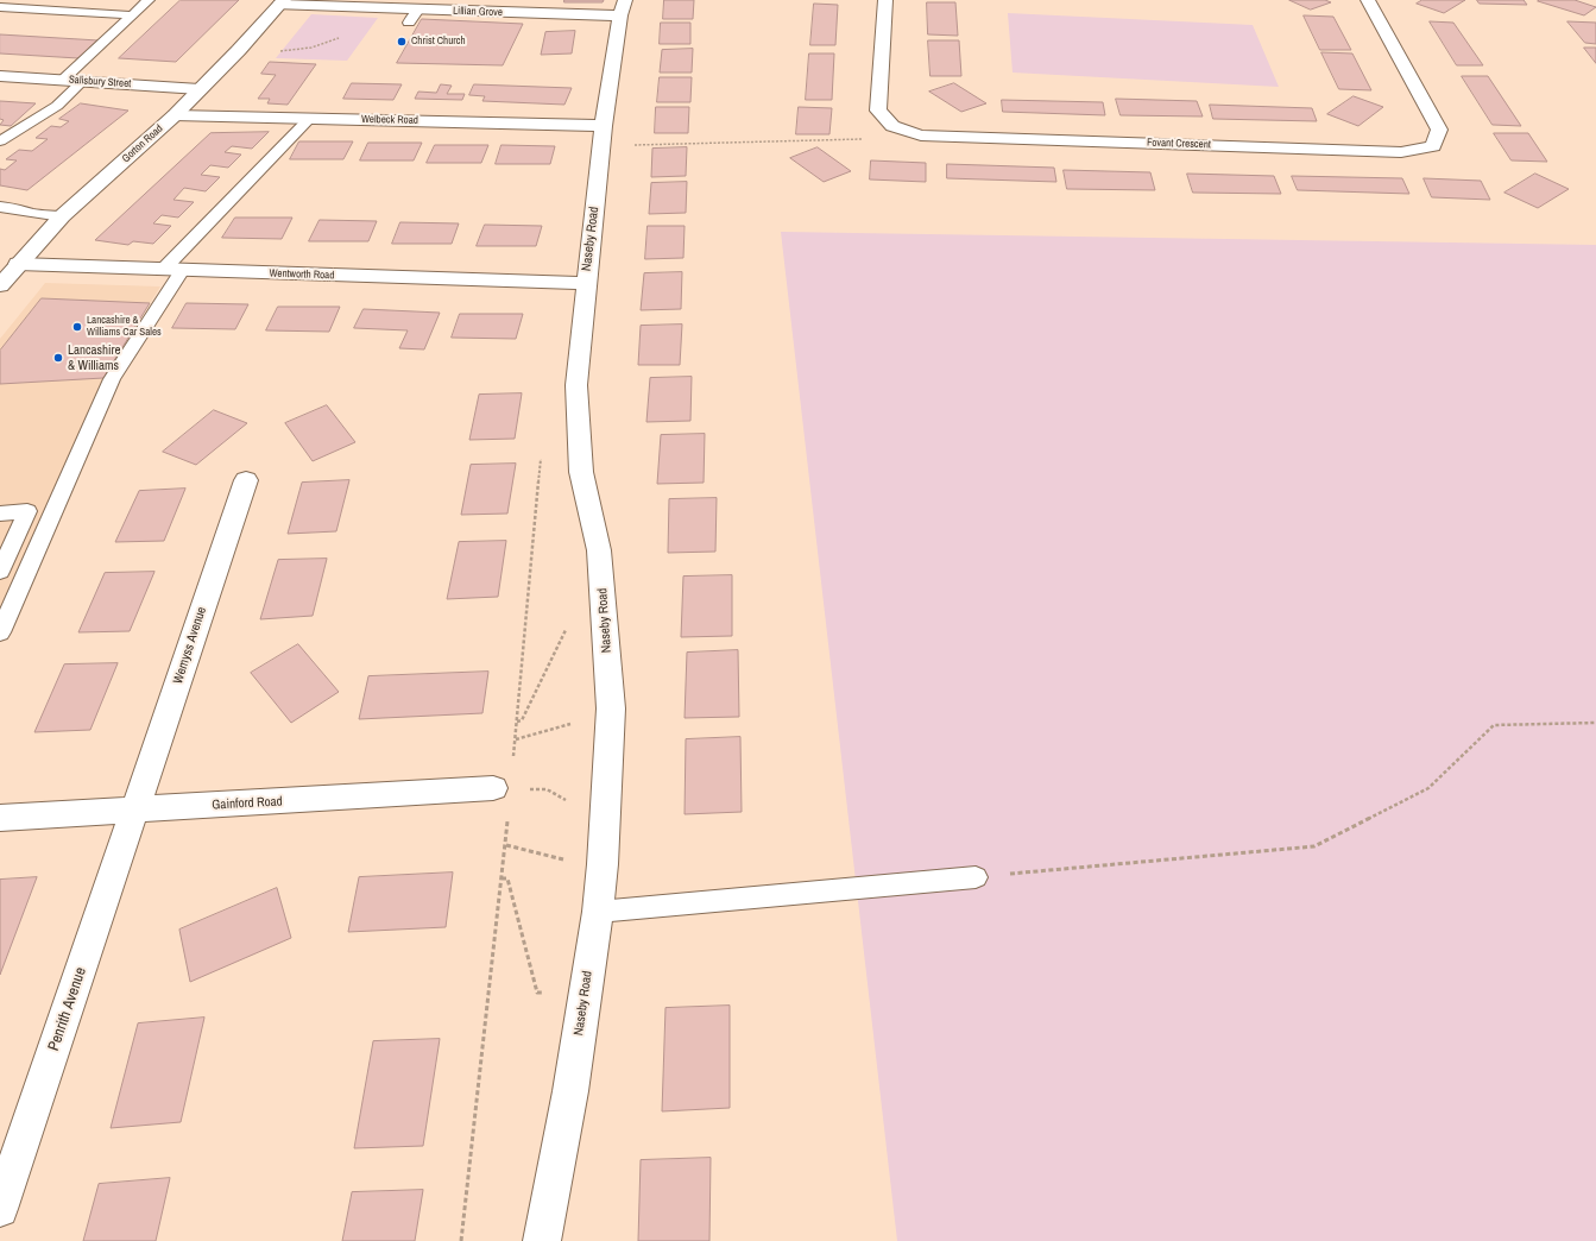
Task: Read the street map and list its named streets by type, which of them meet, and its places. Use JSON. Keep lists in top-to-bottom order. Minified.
{"streets":{"street":["Lillian Grove","Salisbury Street","Welbeck Road","Gorton Road","Fovant Crescent","Naseby Road","Wentworth Road","Wemyss Avenue","Gainford Road","Penrith Avenue"]},"crossings":[["Lillian Grove","Gorton Road"],["Lillian Grove","Naseby Road"],["Salisbury Street","Gorton Road"],["Welbeck Road","Gorton Road"],["Welbeck Road","Naseby Road"],["Gorton Road","Wentworth Road"],["Naseby Road","Wentworth Road"],["Wemyss Avenue","Gainford Road"],["Wemyss Avenue","Penrith Avenue"],["Gainford Road","Penrith Avenue"]],"places":["Christ Church","Lancashire & Williams Car Sales","Lancashire & Williams"]}
